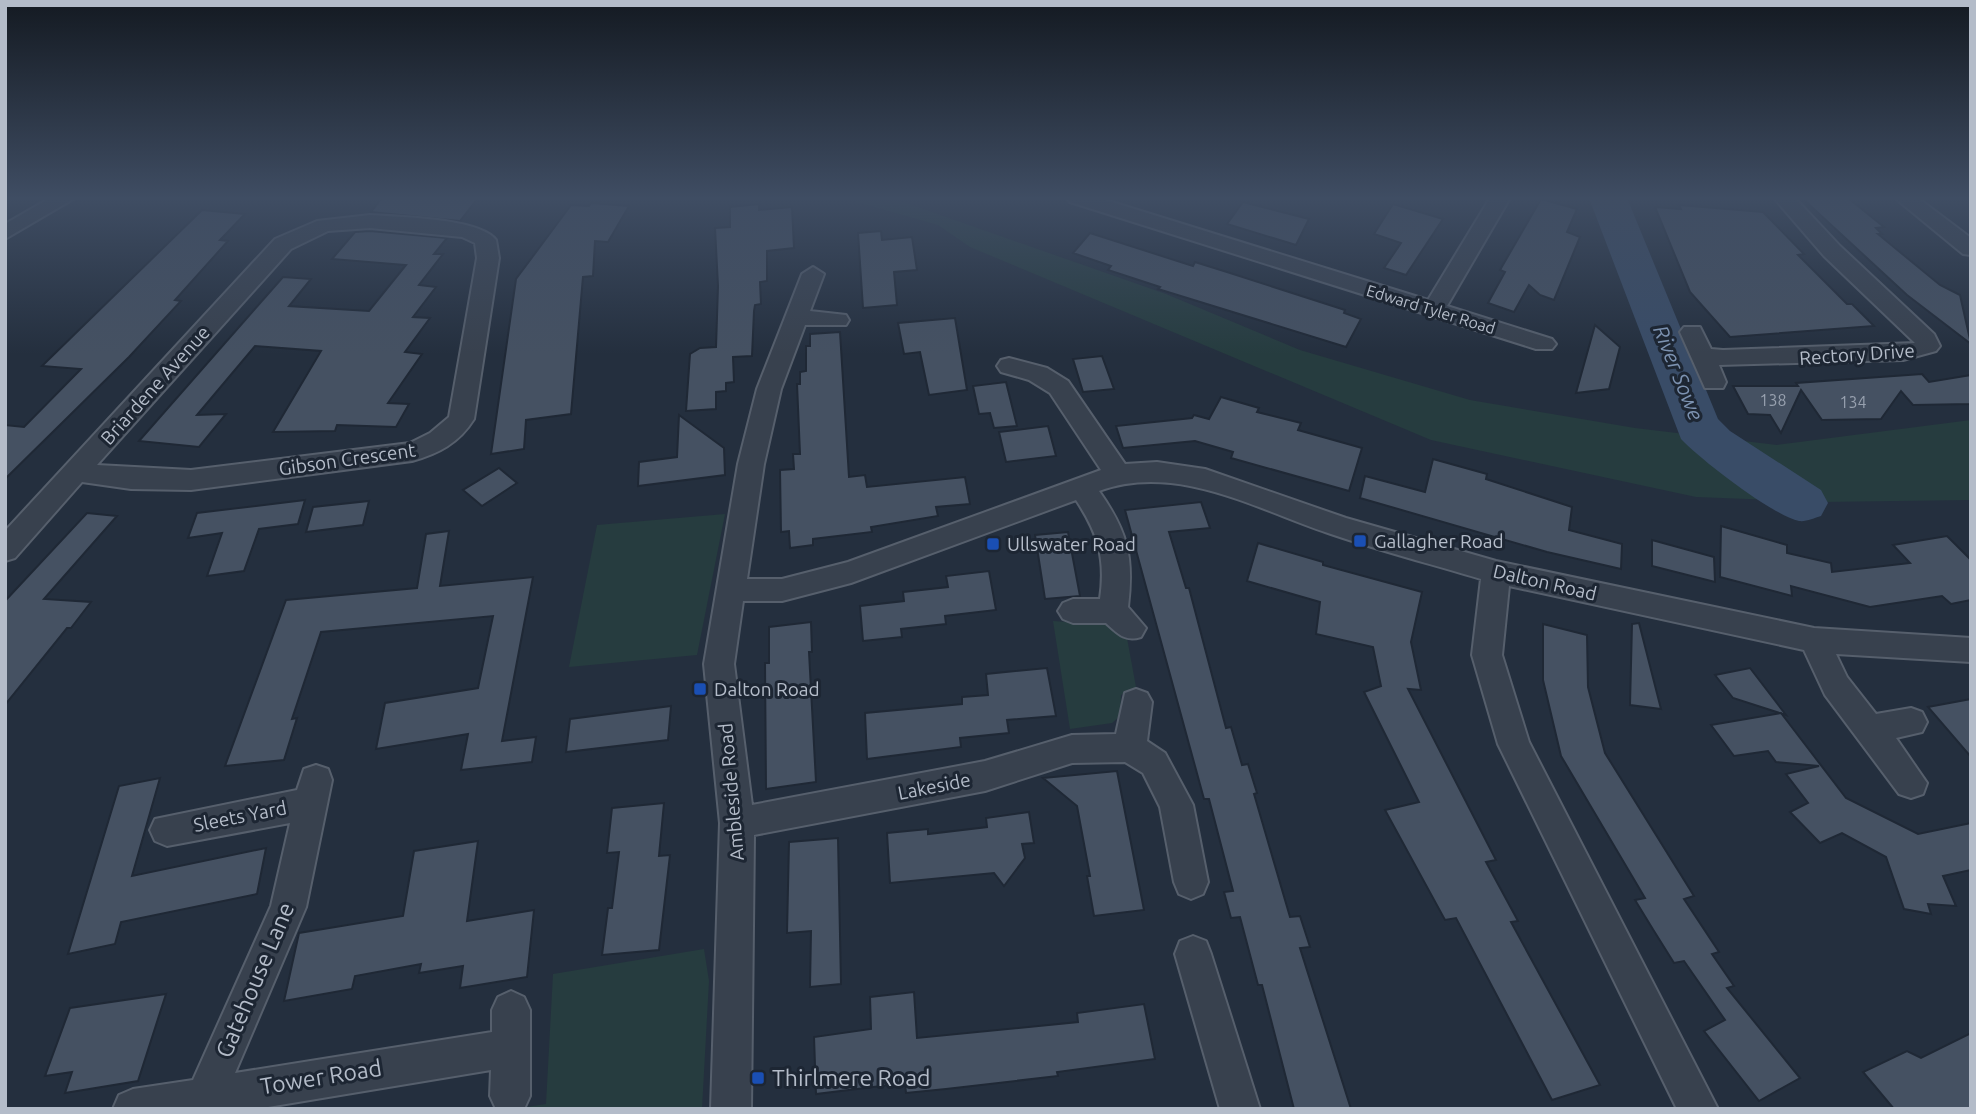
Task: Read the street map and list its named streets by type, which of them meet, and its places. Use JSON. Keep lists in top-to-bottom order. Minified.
{"streets":{"street":["Edward Tyler Road","Rectory Drive","Briardene Avenue","Gibson Crescent","Dalton Road","Lakeside","Ambleside Road","Sleets Yard","Gatehouse Lane","Tower Road"]},"crossings":[["Briardene Avenue","Gibson Crescent"],["Dalton Road","Ambleside Road"],["Lakeside","Ambleside Road"],["Sleets Yard","Gatehouse Lane"],["Gatehouse Lane","Tower Road"]],"water":["River Sowe"],"places":{"transit":["Gallagher Road","Ullswater Road","Dalton Road","Thirlmere Road"]},"house_numbers":["138","134"]}
